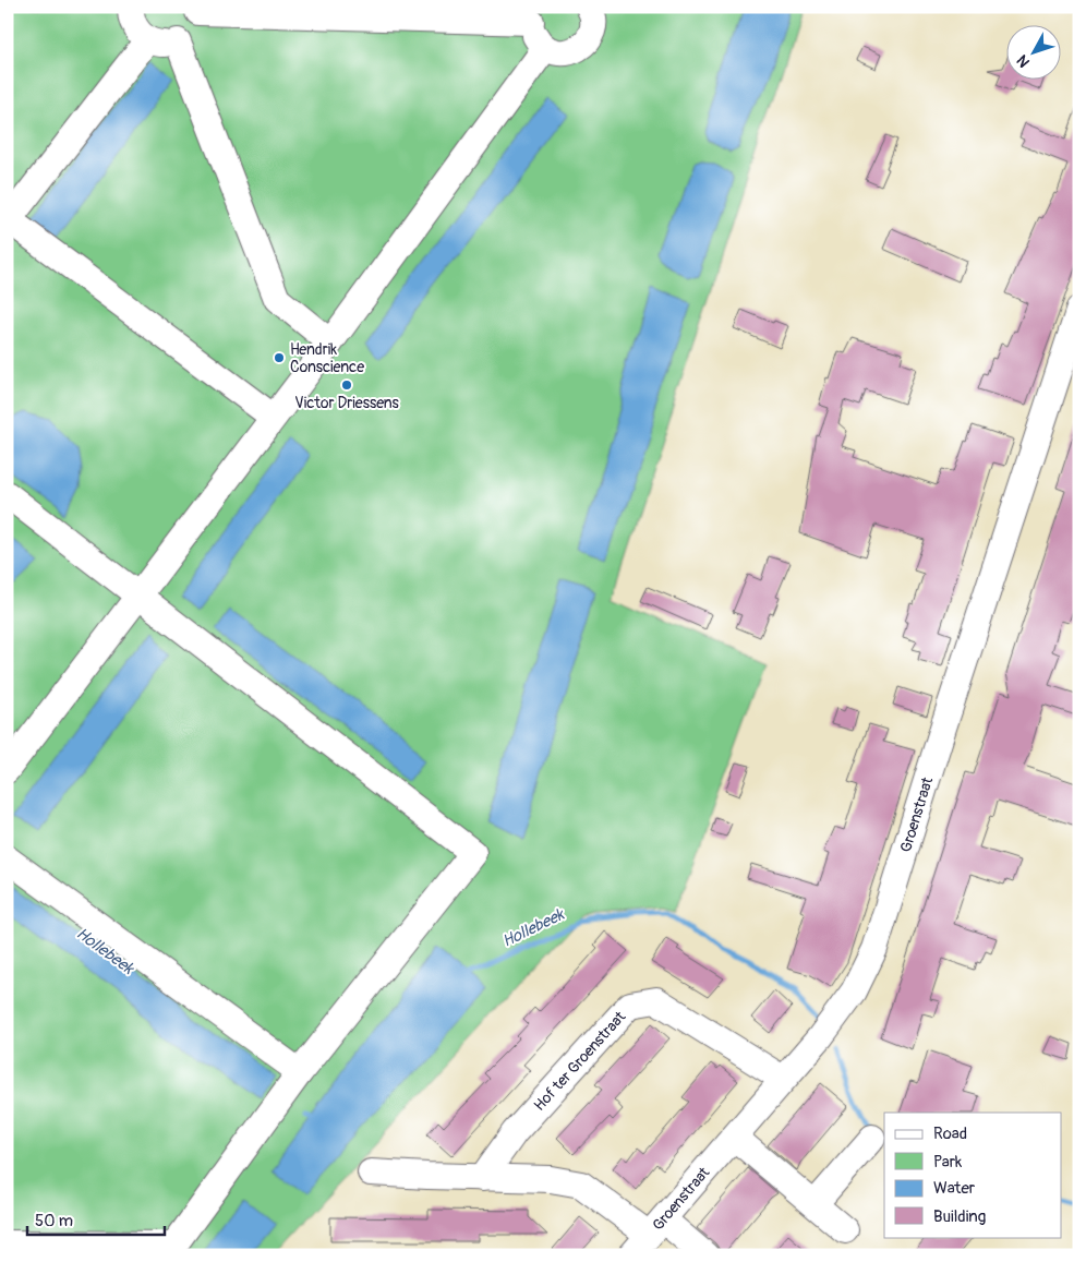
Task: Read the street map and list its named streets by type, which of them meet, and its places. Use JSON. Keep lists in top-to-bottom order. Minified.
{"streets":{"street":["Groenstraat","Hof ter Groenstraat"]},"crossings":[["Groenstraat","Hof ter Groenstraat"]],"water":["Hollebeek"],"places":["Hendrik Conscience","Victor Driessens"],"legend":["Road","Park","Water","Building"],"scale_bar":"50 m","north":"bottom left"}
